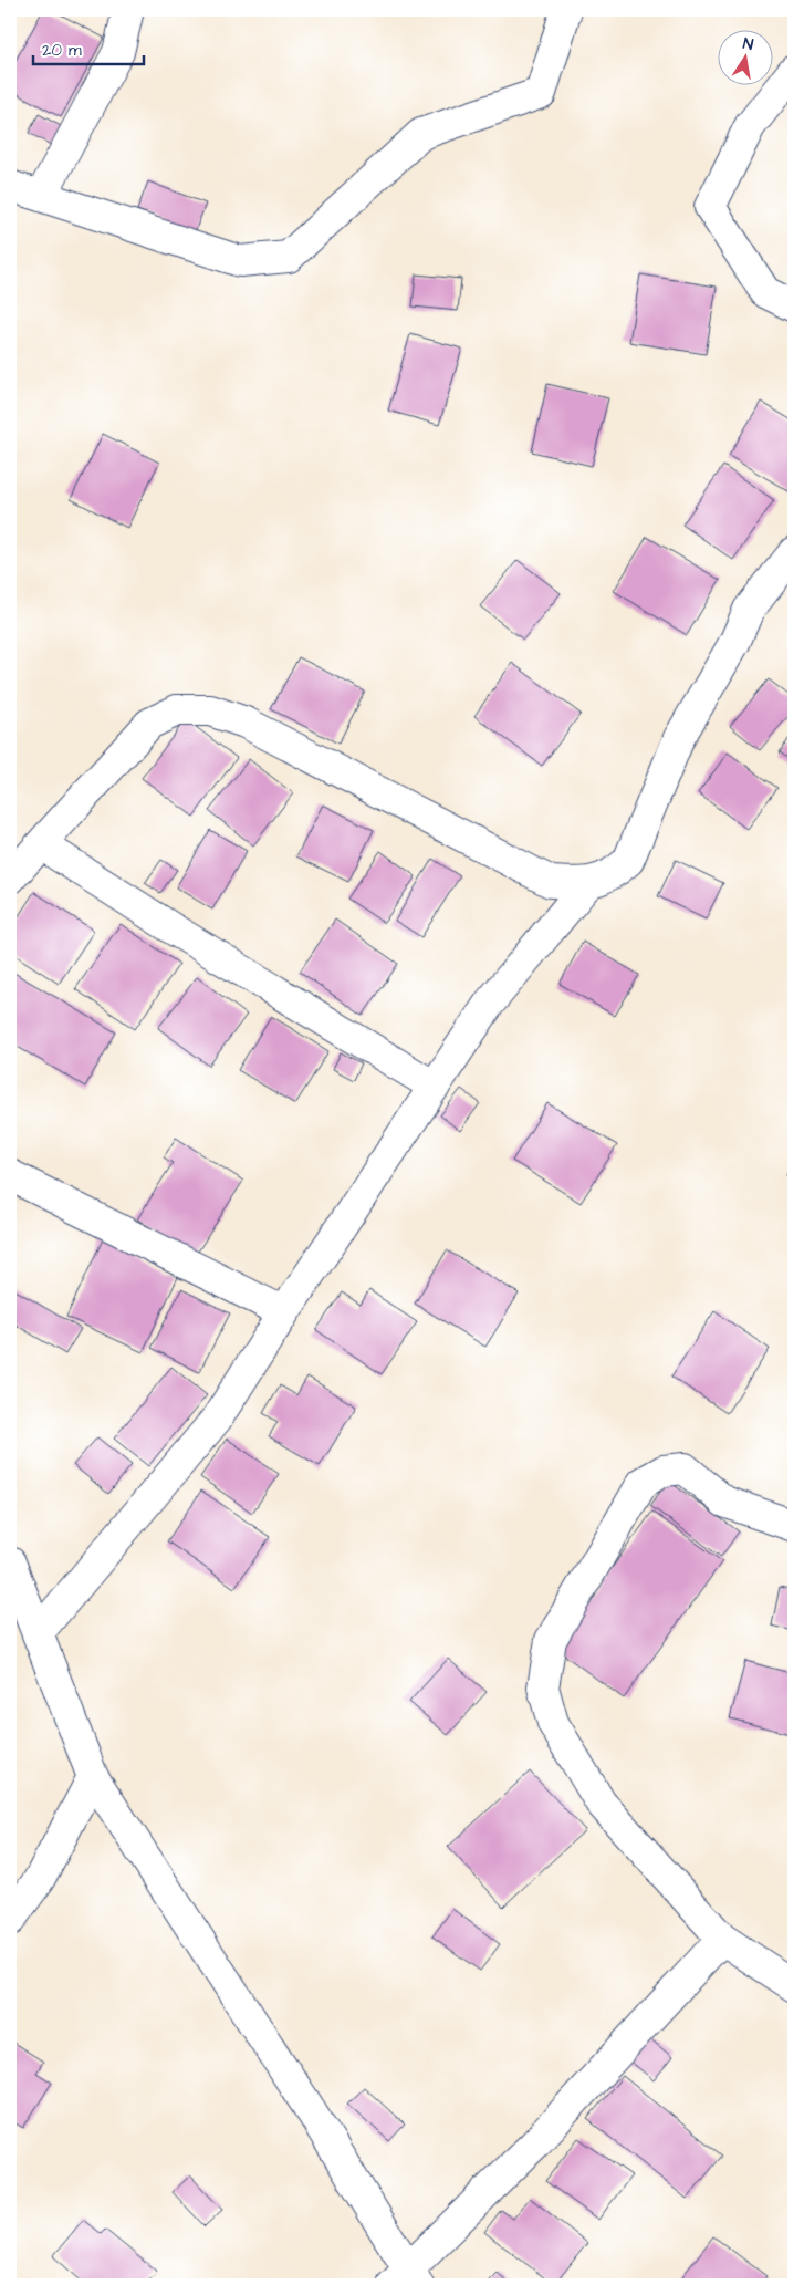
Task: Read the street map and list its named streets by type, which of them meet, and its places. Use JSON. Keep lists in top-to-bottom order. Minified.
{"scale_bar":"20 m","north":"top"}
